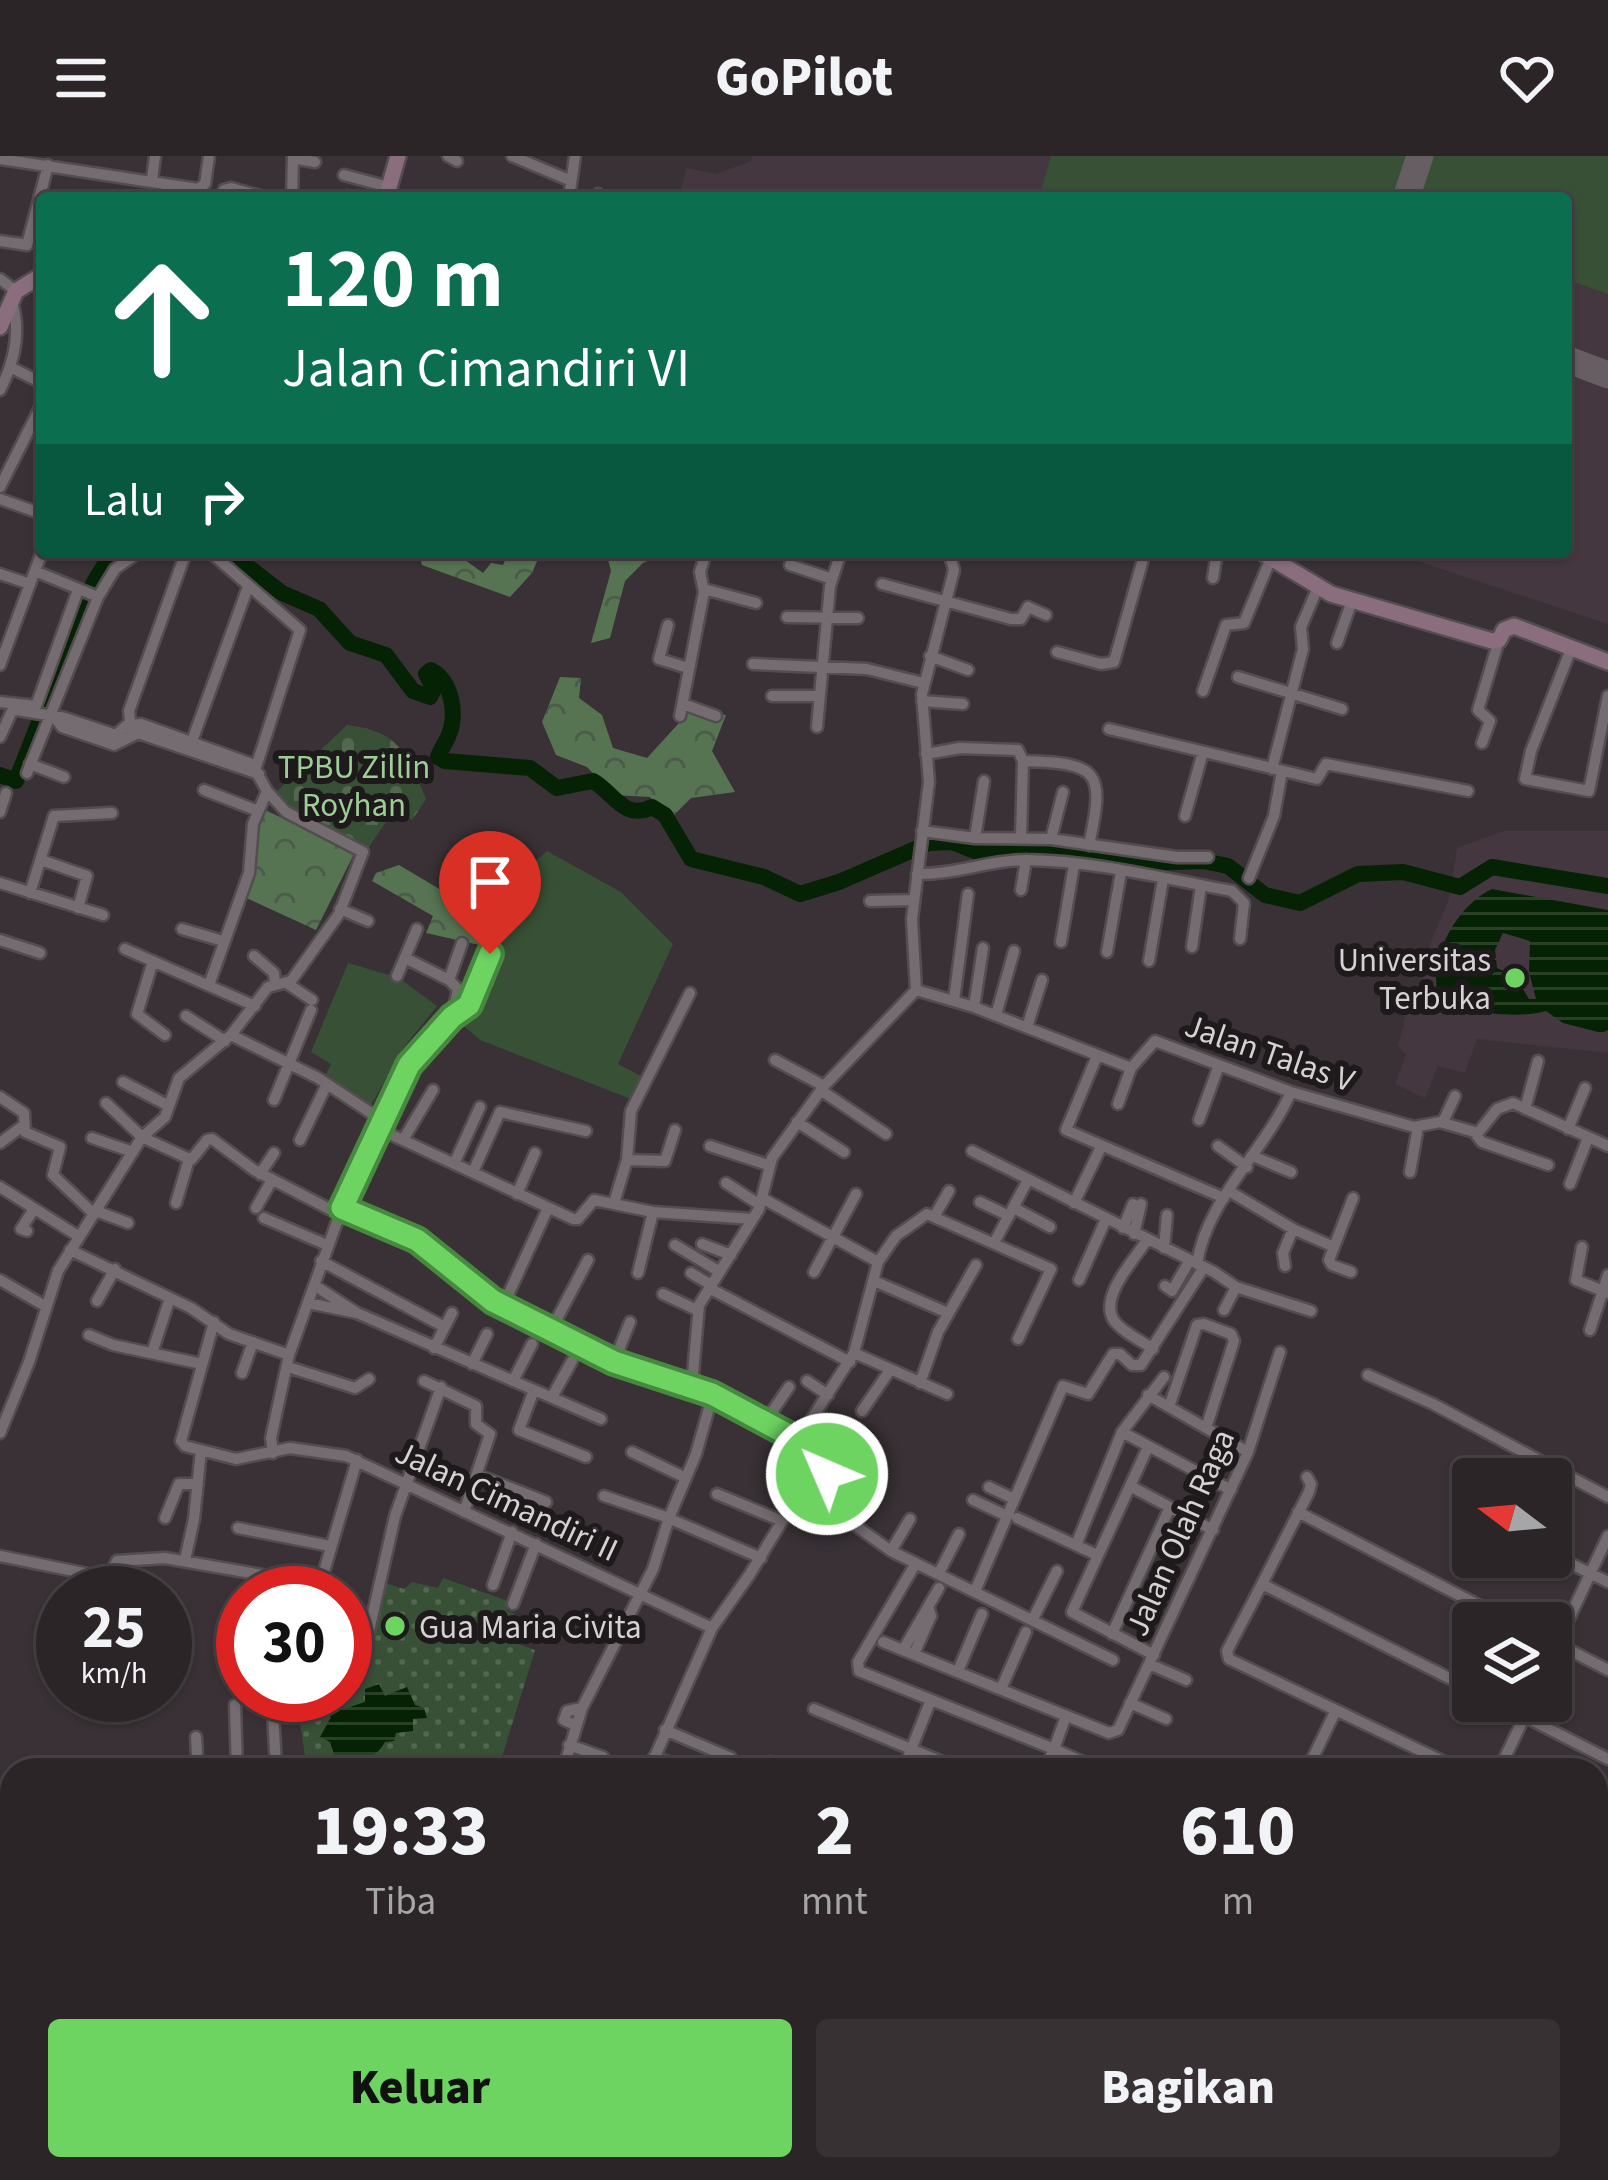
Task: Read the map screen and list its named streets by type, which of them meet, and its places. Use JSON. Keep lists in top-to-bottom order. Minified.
{"streets":{"street":["Jalan Talas V","Jalan Cimandiri II","Jalan Olah Raga"]},"parks":["TPBU Zillin Royhan"],"places":["Universitas Terbuka","Gua Maria Civita"],"north":"left","page":{"header":"GoPilot","turn":["120 m","Jalan Cimandiri VI"],"then":"Lalu","speed":"25 km/h","limit":"30","eta":["19:33","Tiba","2","mnt","610","m"],"buttons":["Keluar","Bagikan"]}}
